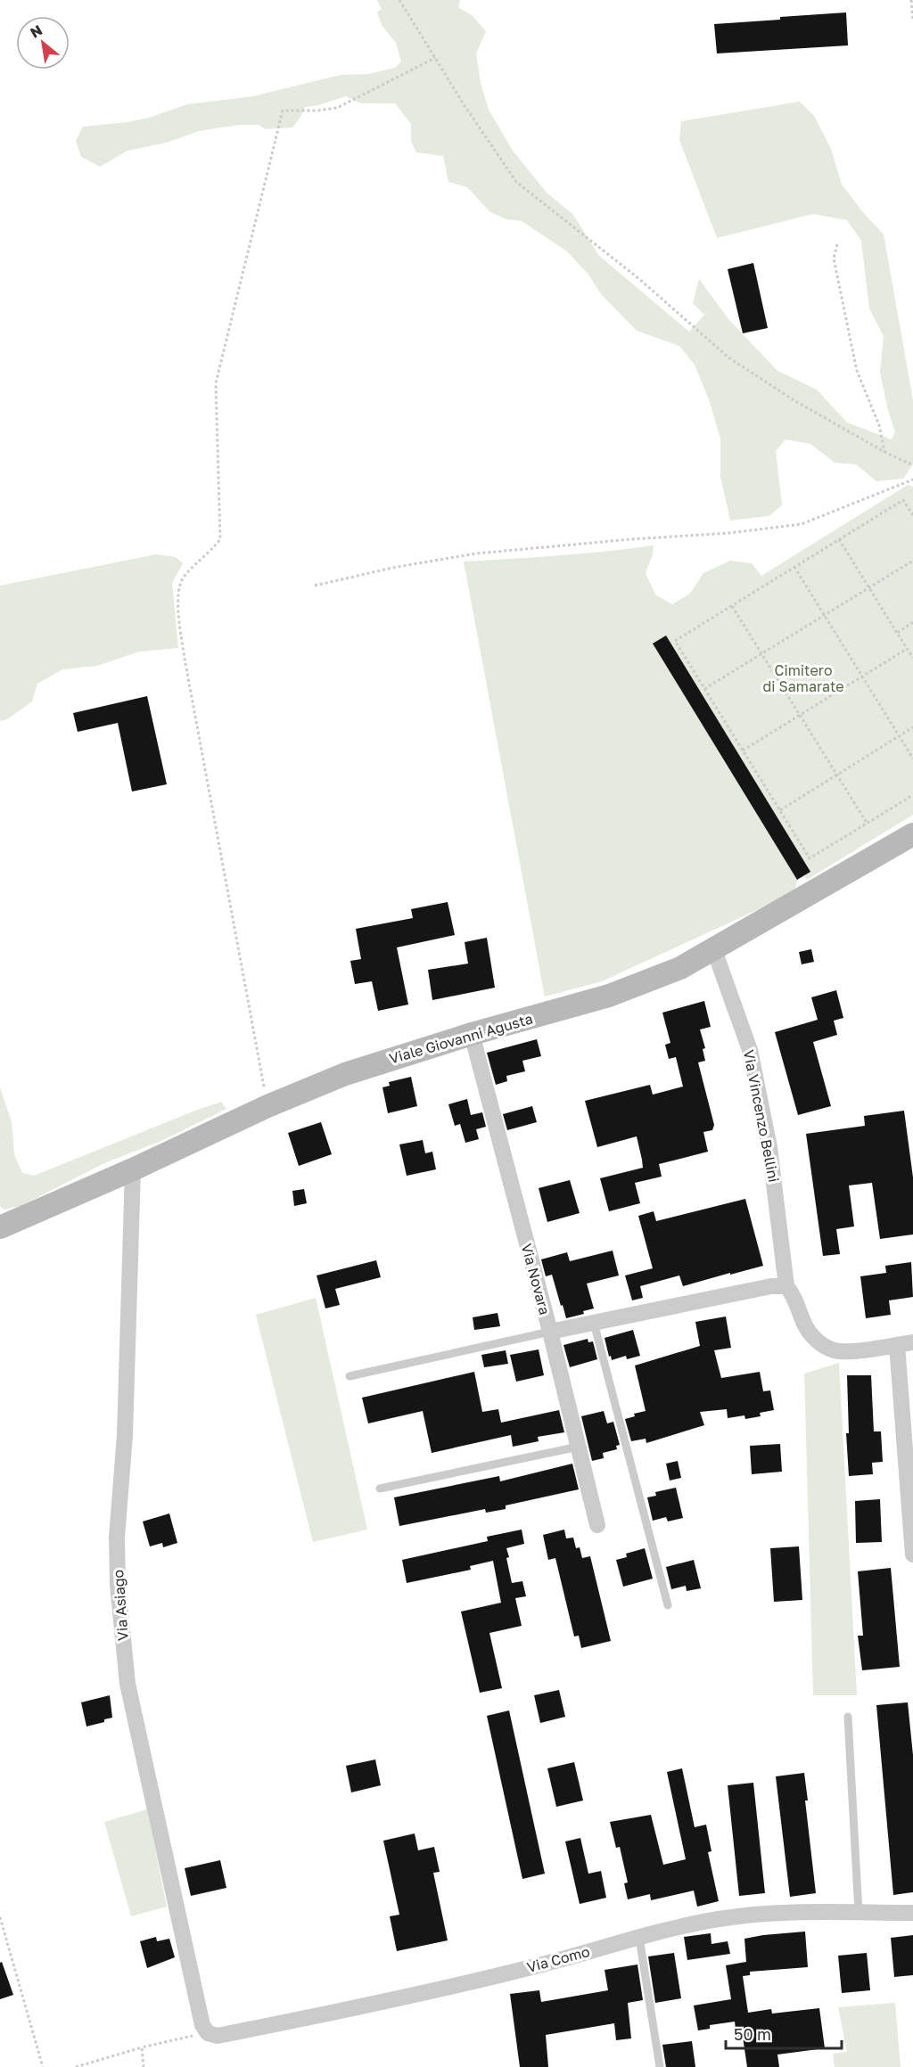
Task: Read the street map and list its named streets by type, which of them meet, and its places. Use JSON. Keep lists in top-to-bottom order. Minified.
{"streets":{"street":["Viale Giovanni Agusta","Via Vincenzo Bellini","Via Novara","Via Asiago","Via Como"]},"crossings":[["Viale Giovanni Agusta","Via Vincenzo Bellini"],["Viale Giovanni Agusta","Via Novara"],["Viale Giovanni Agusta","Via Asiago"],["Via Asiago","Via Como"]],"parks":["Cimitero di Samarate"],"scale_bar":"50 m","north":"top left"}
